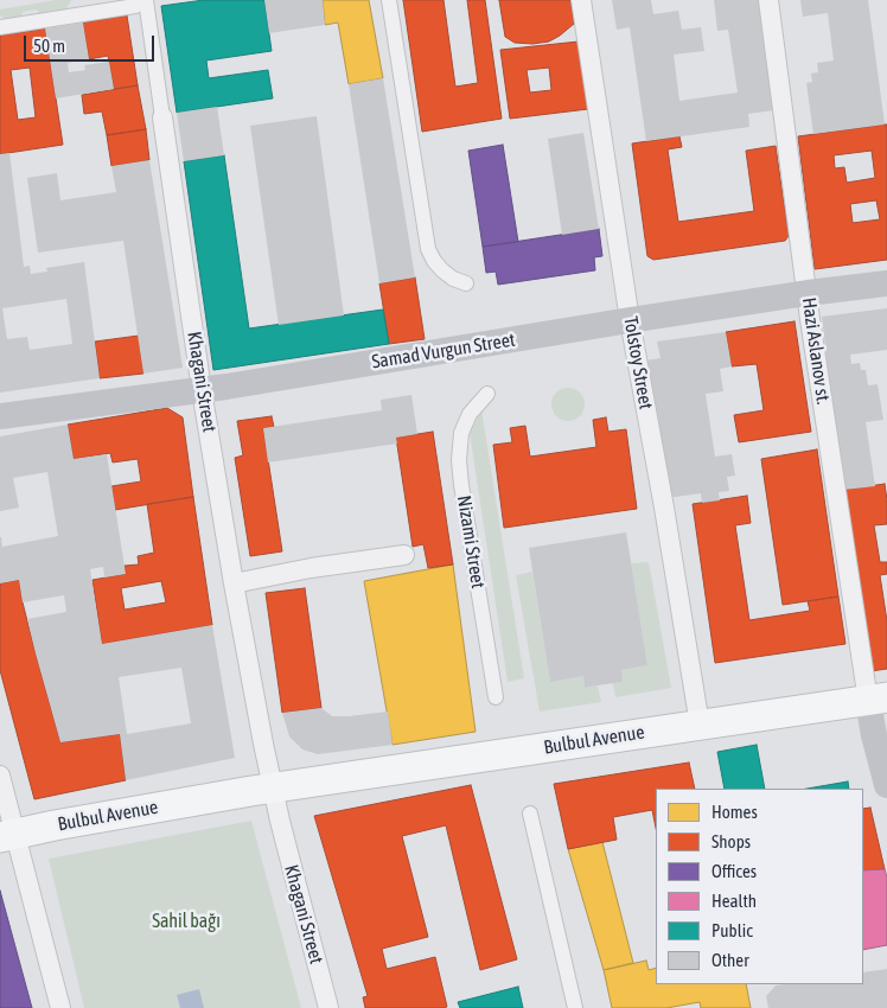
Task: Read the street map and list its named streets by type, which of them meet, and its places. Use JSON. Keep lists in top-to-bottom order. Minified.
{"streets":{"main road":["Samad Vurgun Street","Bulbul Avenue"],"street":["Hazi Aslanov st.","Tolstoy Street","Khagani Street","Nizami Street"]},"crossings":[["Samad Vurgun Street","Hazi Aslanov st."],["Samad Vurgun Street","Tolstoy Street"],["Samad Vurgun Street","Khagani Street"],["Hazi Aslanov st.","Bulbul Avenue"],["Tolstoy Street","Bulbul Avenue"],["Khagani Street","Bulbul Avenue"]],"parks":["Sahil bağı"],"legend":["Homes","Shops","Offices","Health","Public","Other"],"scale_bar":"50 m"}
